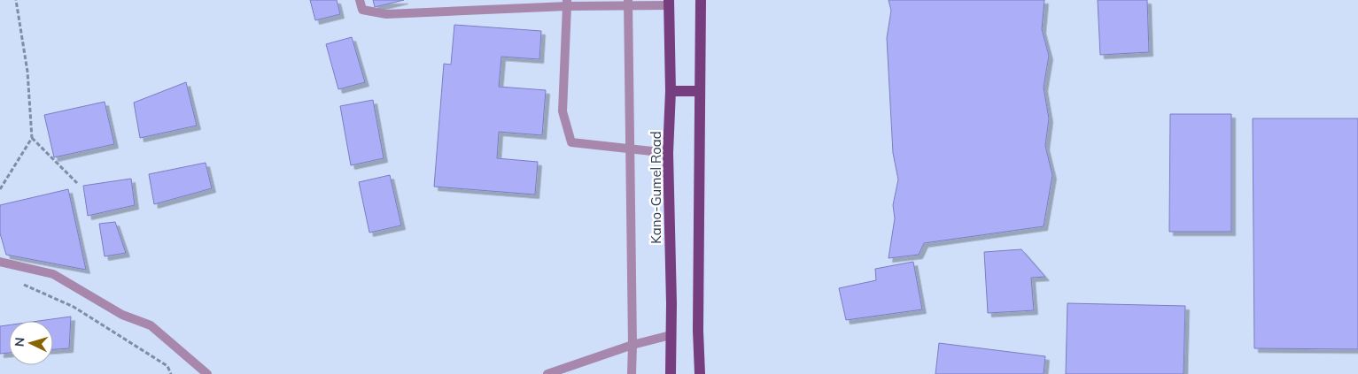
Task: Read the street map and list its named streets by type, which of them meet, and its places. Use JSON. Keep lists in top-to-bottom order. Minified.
{"streets":{"main road":["Kano-Gumel Road"]},"north":"left"}
